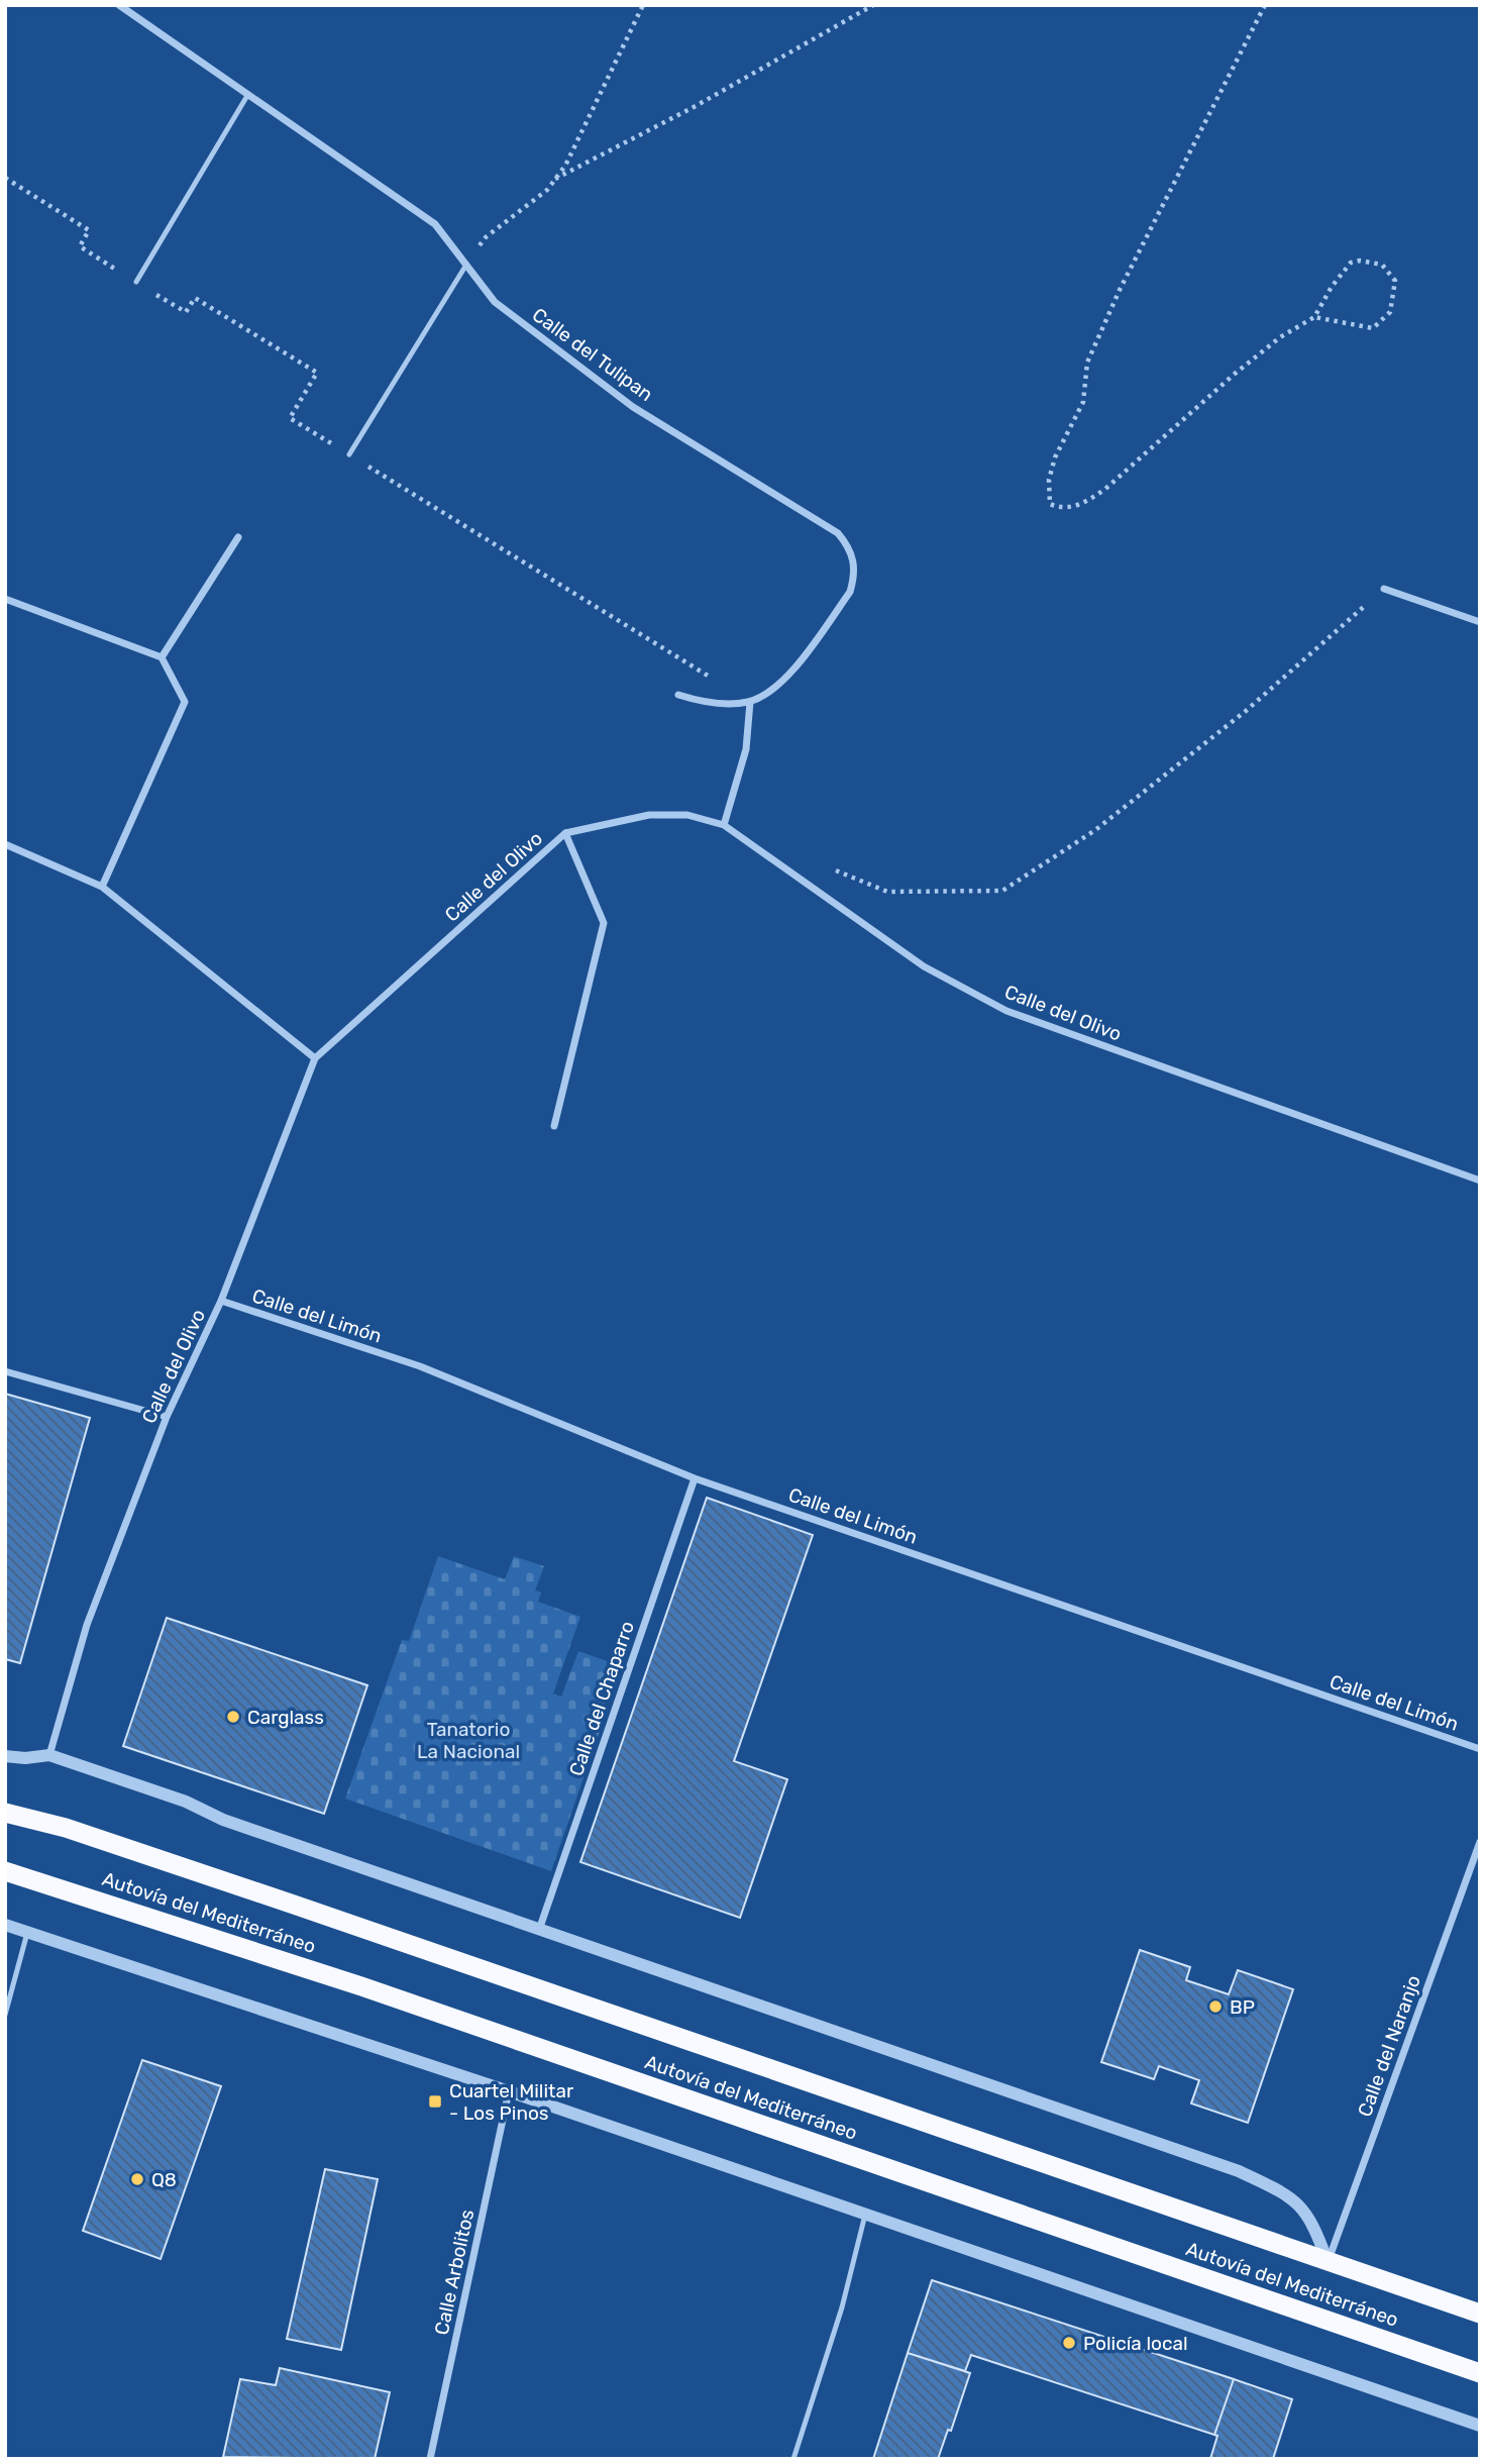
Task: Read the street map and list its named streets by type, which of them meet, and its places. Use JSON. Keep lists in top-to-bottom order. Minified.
{"streets":{"highway":["Autovía del Mediterráneo"],"street":["Calle del Tulipan","Calle del Olivo","Calle del Limón","Calle del Chaparro","Calle del Naranjo","Calle Arbolitos"]},"crossings":[["Calle del Olivo","Calle del Limón"],["Calle del Limón","Calle del Chaparro"],["Autovía del Mediterráneo","Calle del Naranjo"]],"parks":["Tanatorio La Nacional"],"places":{"other":["Carglass","BP","Q8","Policía local"],"transit":["Cuartel Militar - Los Pinos"]}}
